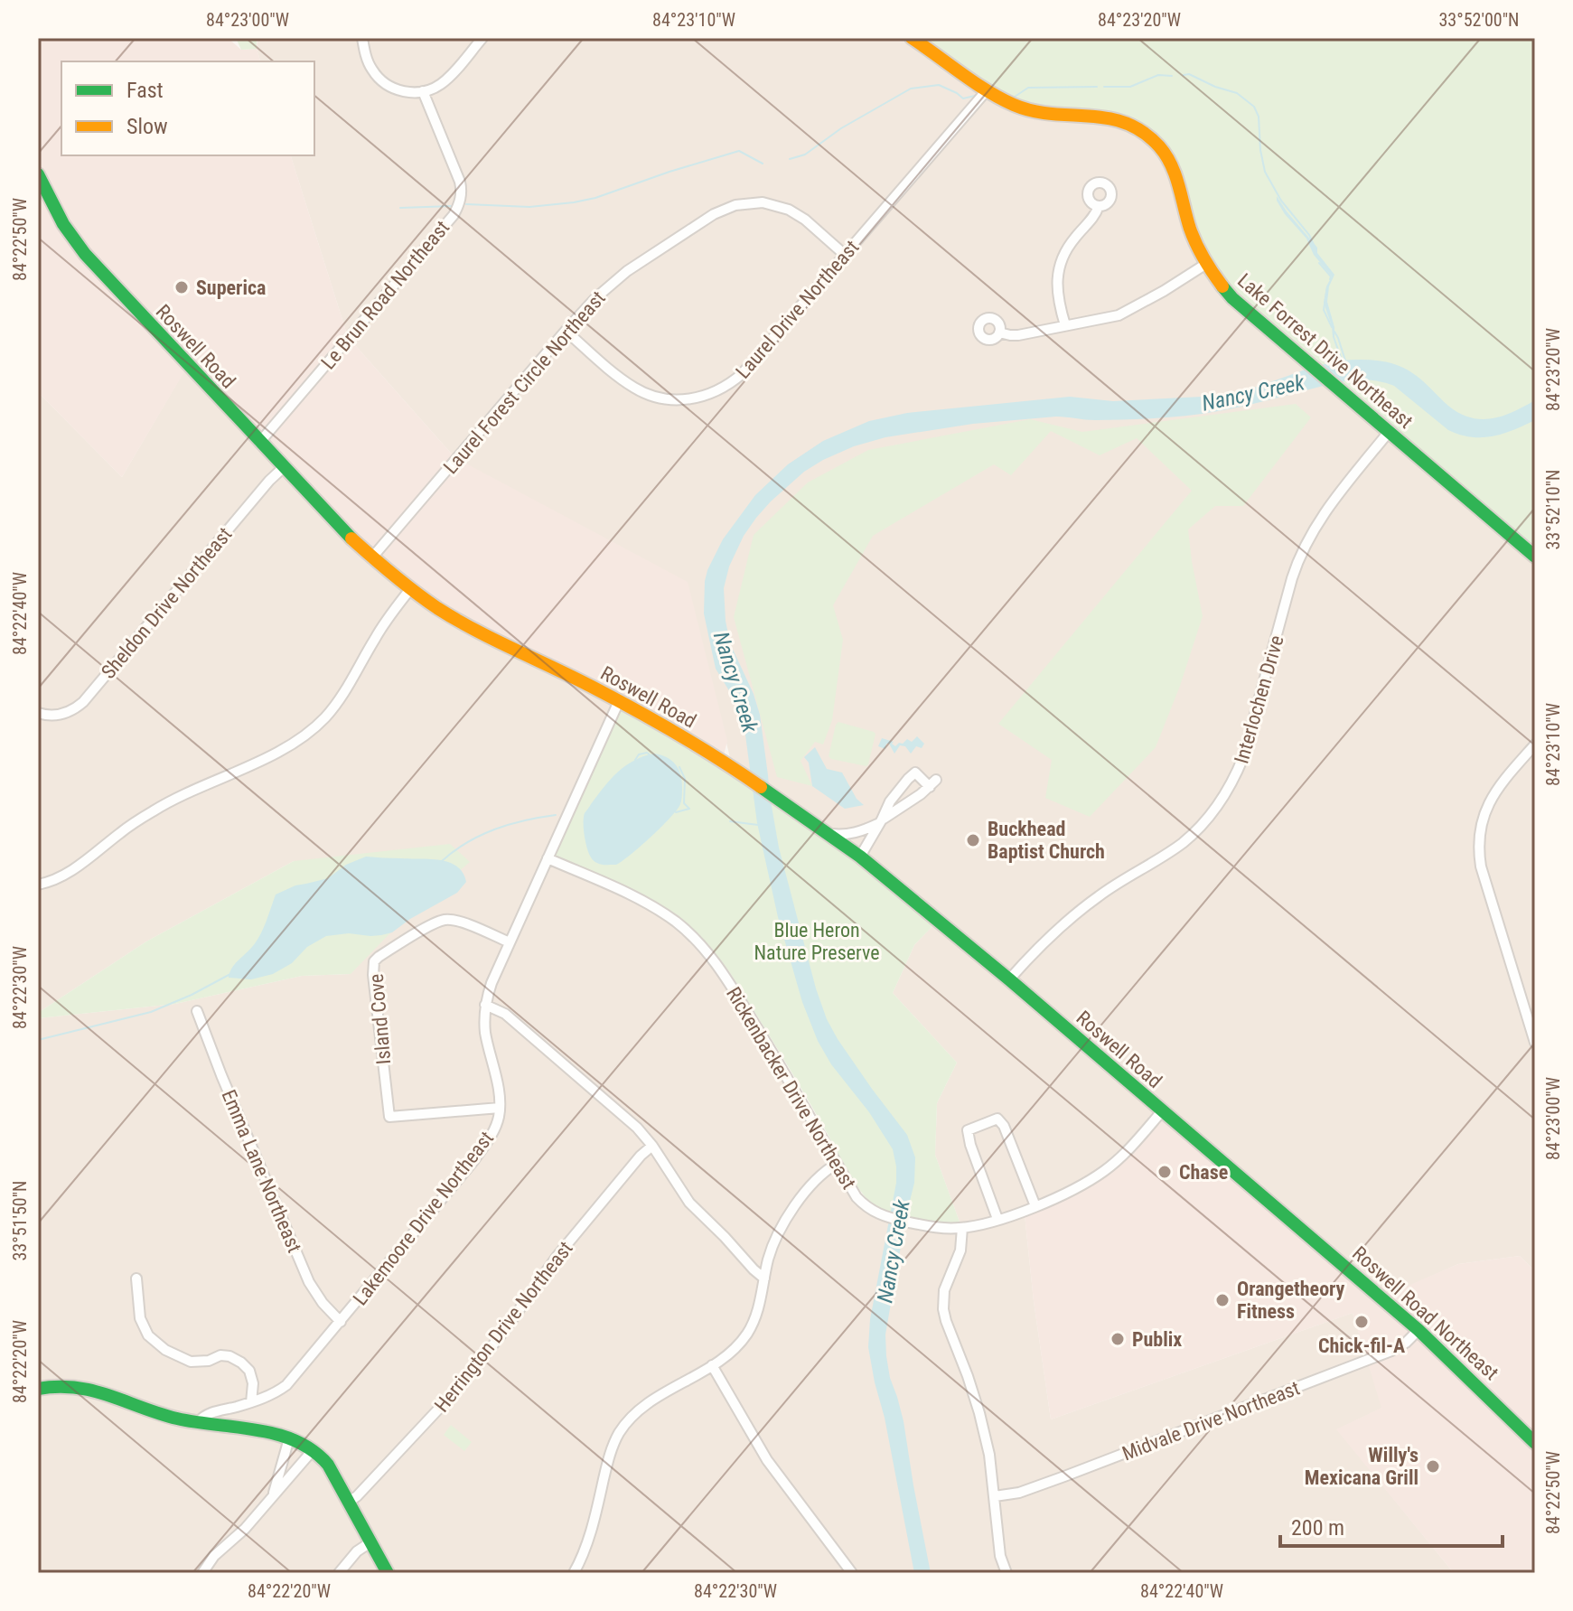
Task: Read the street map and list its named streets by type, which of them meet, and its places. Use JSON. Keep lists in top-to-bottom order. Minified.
{"streets":{"main road":["Roswell Road","Lake Forrest Drive Northeast","Roswell Road Northeast"],"street":["Le Brun Road Northeast","Laurel Drive Northeast","Laurel Forest Circle Northeast","Sheldon Drive Northeast","Interlochen Drive","Island Cove","Rickenbacker Drive Northeast","Emma Lane Northeast","Lakemoore Drive Northeast","Herrington Drive Northeast","Midvale Drive Northeast"]},"crossings":[["Le Brun Road Northeast","Roswell Road"],["Laurel Drive Northeast","Lake Forrest Drive Northeast"],["Laurel Drive Northeast","Laurel Forest Circle Northeast"],["Roswell Road","Laurel Forest Circle Northeast"],["Roswell Road","Sheldon Drive Northeast"],["Roswell Road","Interlochen Drive"],["Roswell Road","Rickenbacker Drive Northeast"],["Roswell Road","Lakemoore Drive Northeast"],["Roswell Road","Roswell Road Northeast"],["Lake Forrest Drive Northeast","Interlochen Drive"],["Island Cove","Lakemoore Drive Northeast"],["Rickenbacker Drive Northeast","Lakemoore Drive Northeast"],["Emma Lane Northeast","Lakemoore Drive Northeast"],["Roswell Road Northeast","Midvale Drive Northeast"]],"water":["Nancy Creek"],"parks":["Blue Heron Nature Preserve"],"places":["Superica","Buckhead Baptist Church","Chase","Orangetheory Fitness","Chick-fil-A","Publix","Willy's Mexicana Grill"],"legend":["Fast","Slow"],"scale_bar":"200 m","coordinates":["84°23'00\"W","84°23'10\"W","84°23'20\"W","33°52'00\"N","84°22'50\"W","33°52'10\"N","84°22'40\"W","84°22'30\"W","33°51'50\"N","84°22'20\"W"]}
